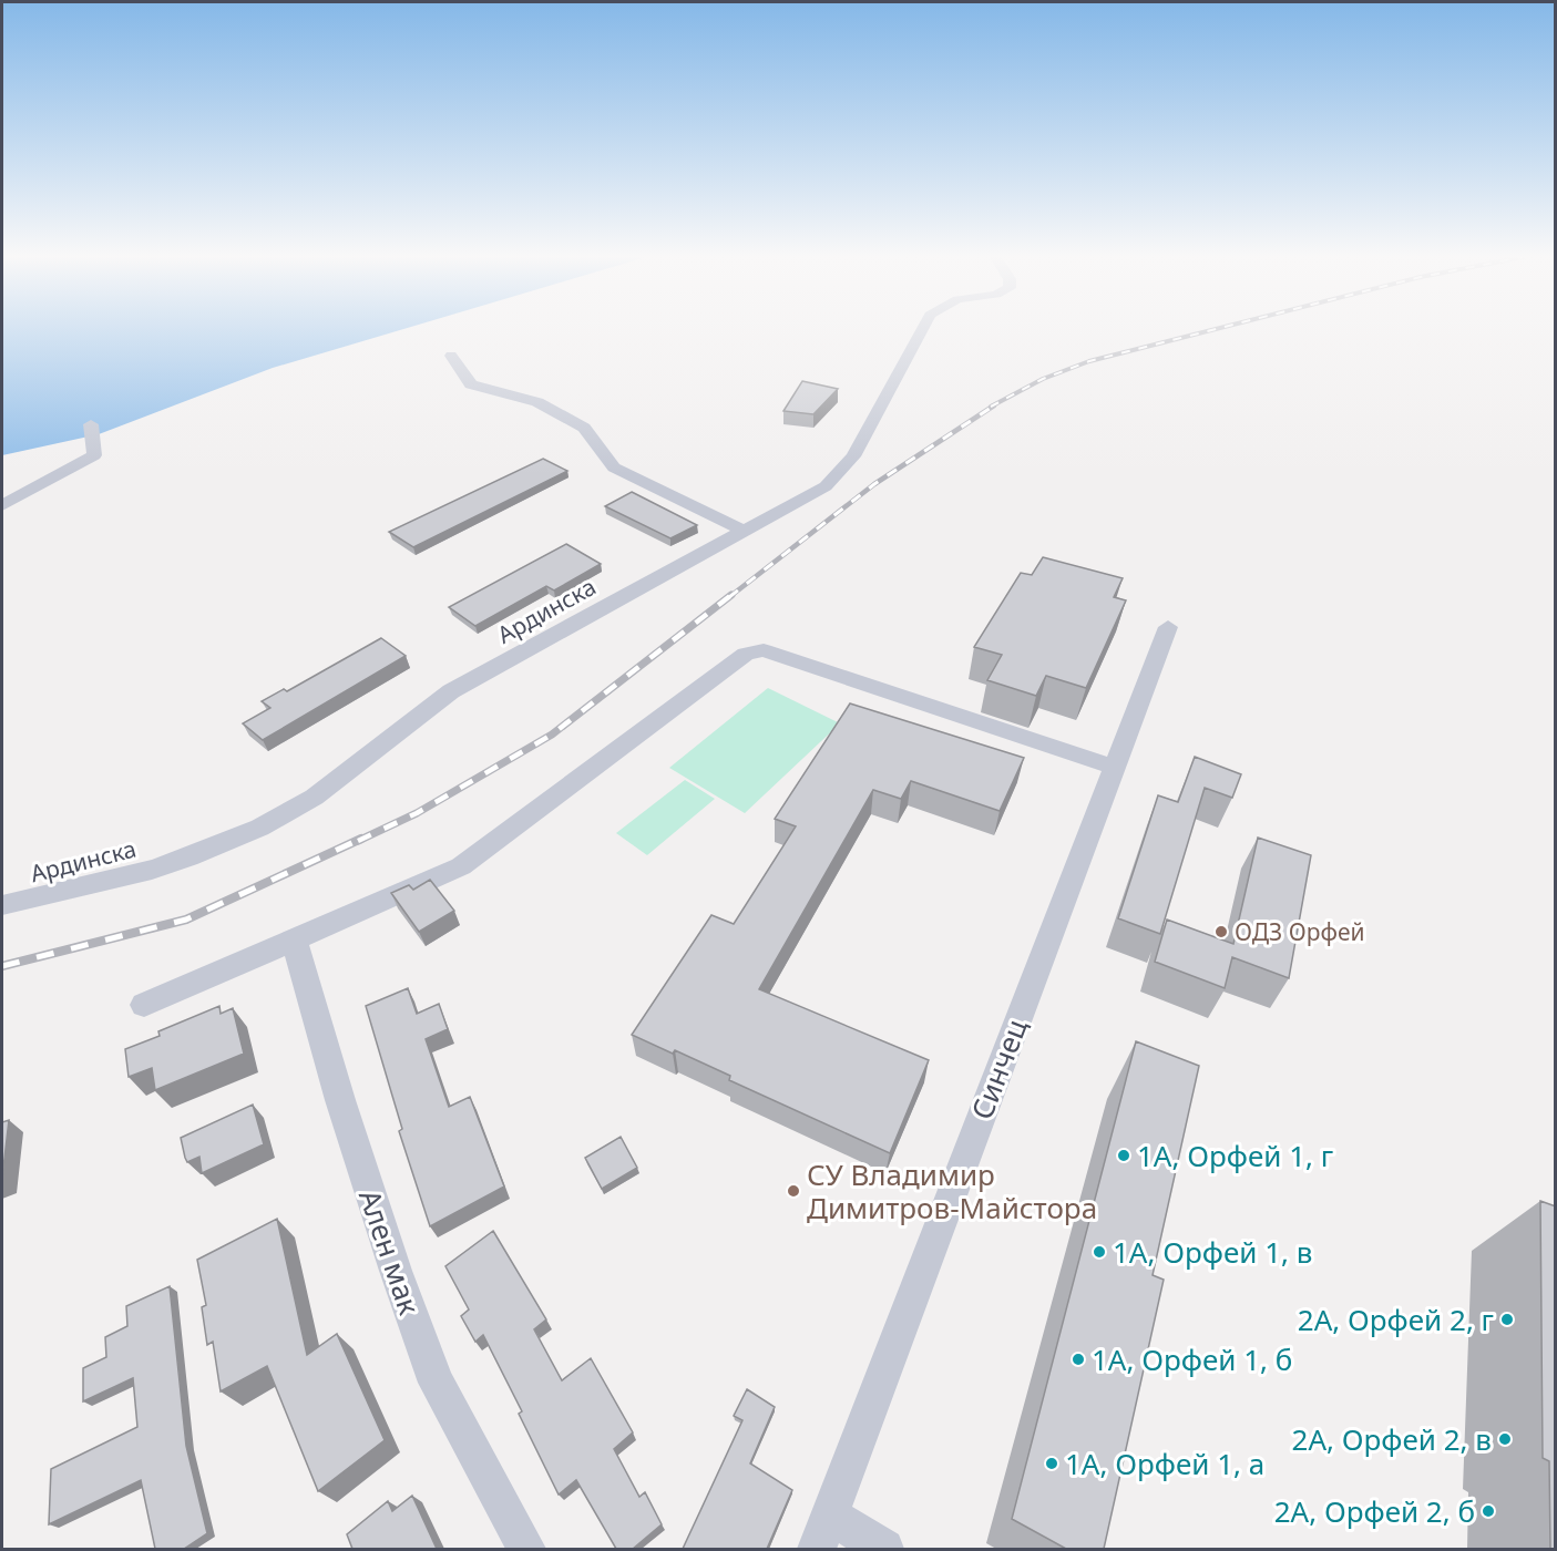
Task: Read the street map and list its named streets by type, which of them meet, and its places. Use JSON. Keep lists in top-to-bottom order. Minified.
{"streets":{"street":["Ардинска","Синчец","Ален мак"]},"places":["ОДЗ Орфей","1А, Орфей 1, г","СУ Владимир Димитров-Майстора","1А, Орфей 1, в","2А, Орфей 2, г","1А, Орфей 1, б","2А, Орфей 2, в","1А, Орфей 1, а","2А, Орфей 2, б"]}
